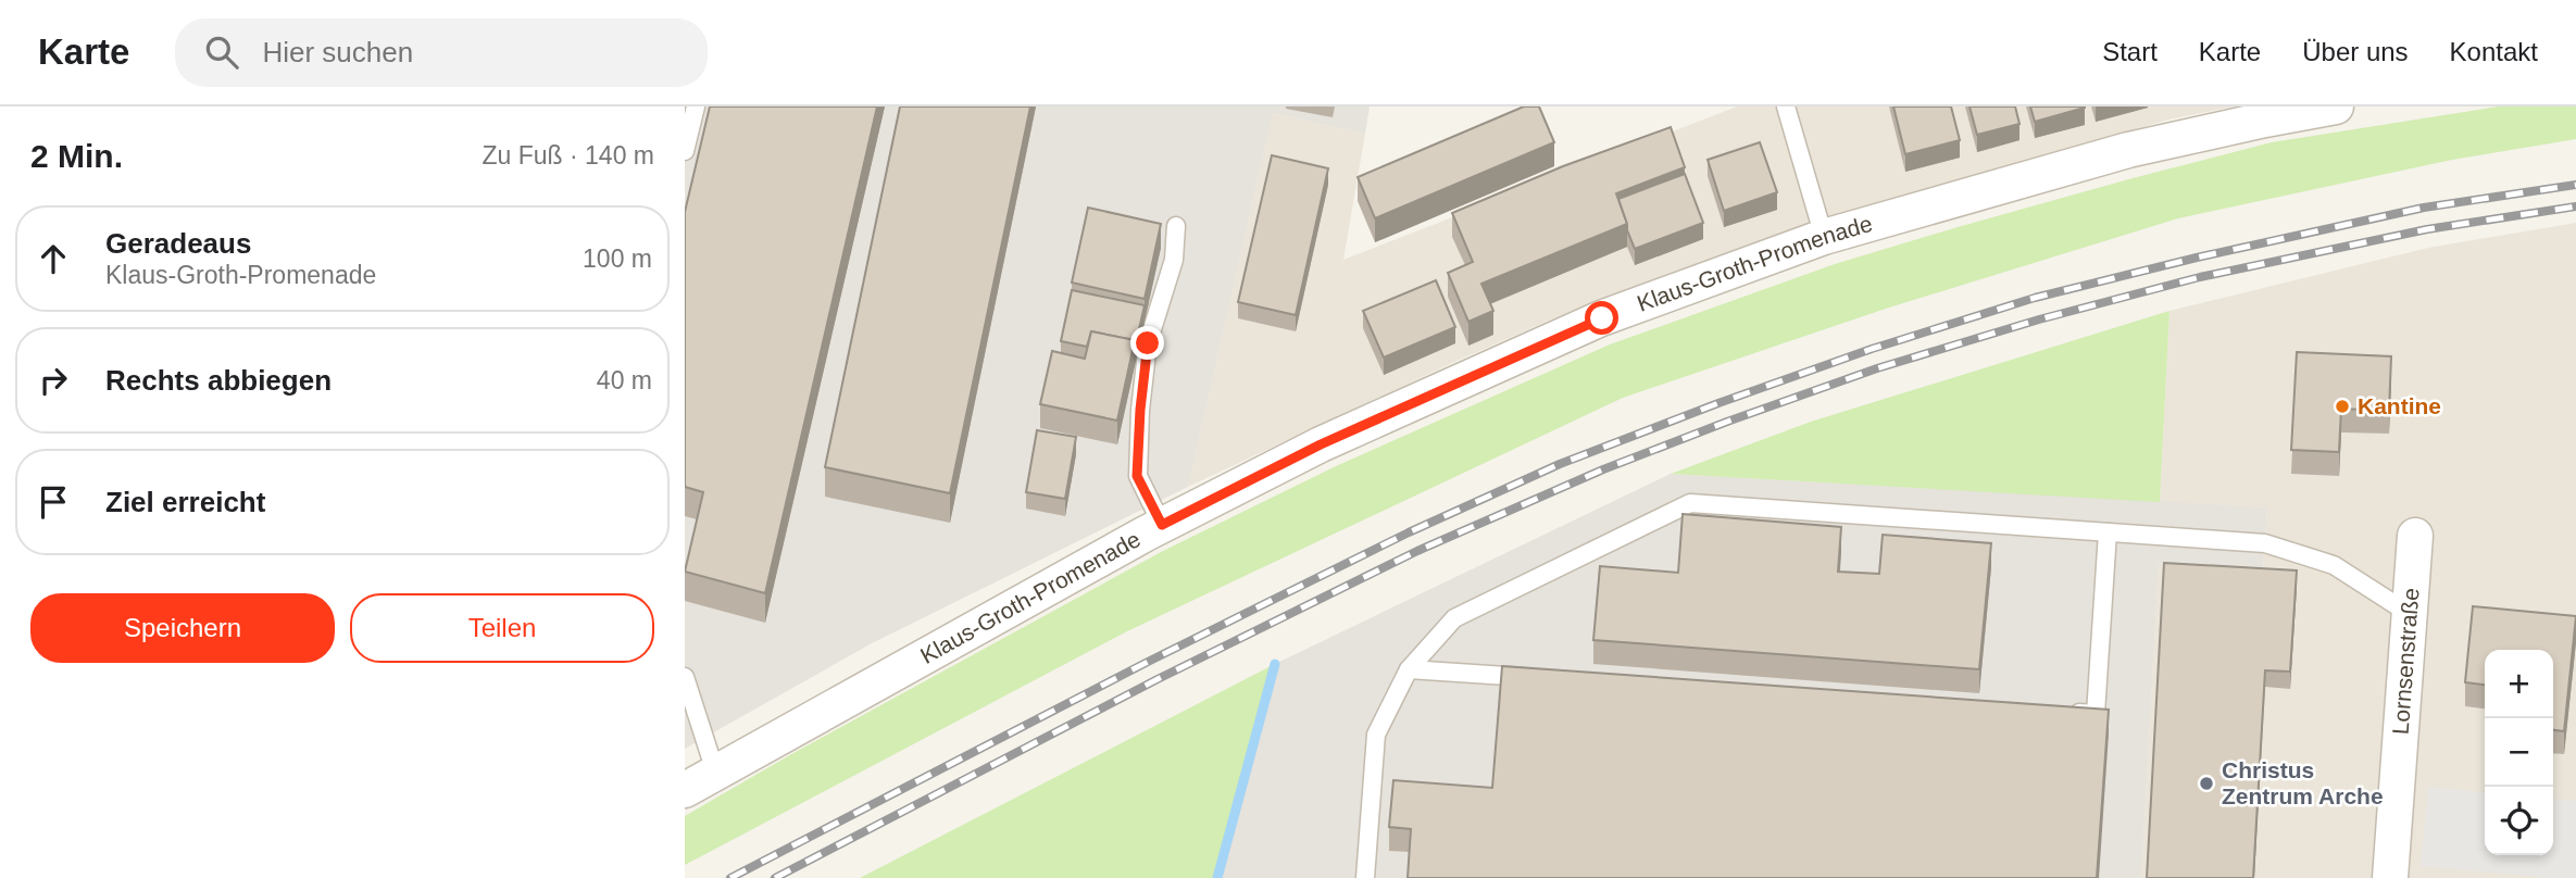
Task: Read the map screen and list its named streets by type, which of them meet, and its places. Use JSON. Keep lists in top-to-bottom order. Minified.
{"streets":{"street":["Klaus-Groth-Promenade","Lornsenstraße"]},"places":["Kantine","Christus Zentrum Arche"],"page":{"header":"Karte","search":"Hier suchen","nav":["Start","Karte","Über uns","Kontakt"],"heading":["2 Min.","Zu Fuß · 140 m"],"list":[["Geradeaus","Klaus-Groth-Promenade","100 m"],["Rechts abbiegen","40 m"],"Ziel erreicht"],"buttons":["Speichern","Teilen"],"map_buttons":["+","−"]}}
